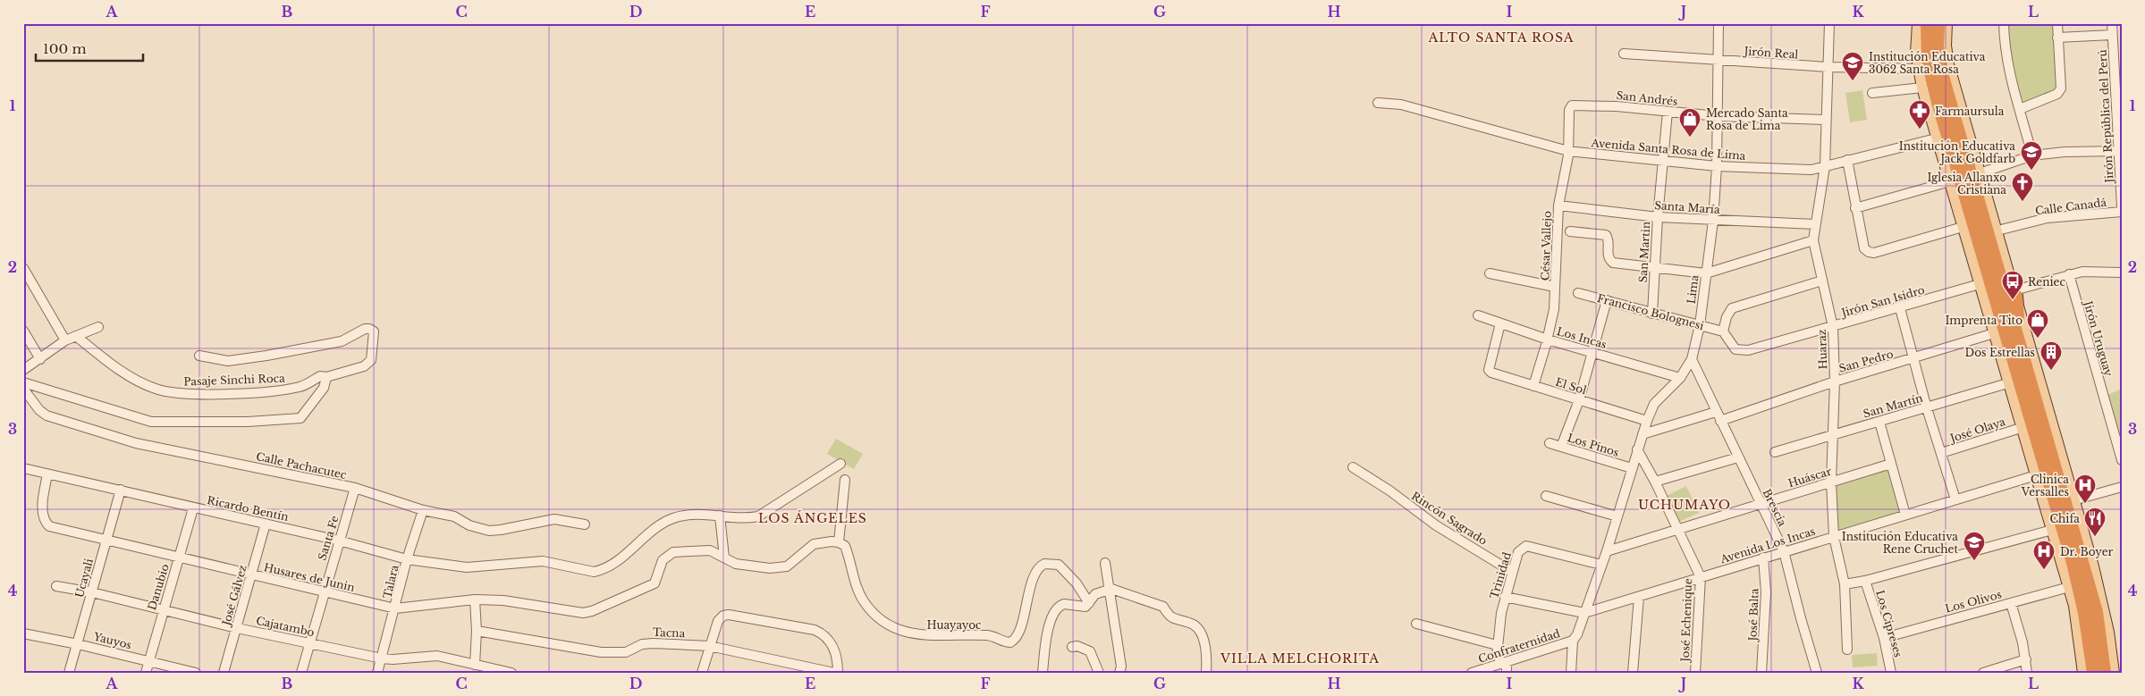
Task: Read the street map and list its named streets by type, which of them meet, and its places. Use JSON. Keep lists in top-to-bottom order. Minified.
{"streets":{"street":["Jirón Real","San Andrés","Jirón República del Perú","Avenida Santa Rosa de Lima","Calle Canadá","Santa María","César Vallejo","San Martin","Lima","Jirón San Isidro","Francisco Bolognesi","Los Incas","Jirón Uruguay","Huaraz","San Pedro","Pasaje Sinchi Roca","El Sol","San Martín","José Olaya","Los Pinos","Calle Pachacutec","Huáscar","Brescia","Ricardo Bentín","Rincón Sagrado","Santa Fe","Avenida Los Incas","Trinidad","Husares de Junin","Ucayali","Talara","Danubio","José Gálvez","Los Olivos","José Balta","José Echenique","Los Cipreses","Huayayoc","Cajatambo","Tacna","Yauyos","Confraternidad"]},"crossings":[["Jirón Real","Lima"],["Jirón Real","Huaraz"],["San Andrés","César Vallejo"],["San Andrés","San Martin"],["San Andrés","Lima"],["San Andrés","Huaraz"],["Avenida Santa Rosa de Lima","César Vallejo"],["Avenida Santa Rosa de Lima","San Martin"],["Avenida Santa Rosa de Lima","Lima"],["Avenida Santa Rosa de Lima","Huaraz"],["Santa María","César Vallejo"],["Santa María","San Martin"],["Santa María","Lima"],["Santa María","Huaraz"],["César Vallejo","Los Incas"],["César Vallejo","El Sol"],["San Martin","Francisco Bolognesi"],["Lima","Francisco Bolognesi"],["Lima","Los Incas"],["Lima","El Sol"],["Lima","Los Pinos"],["Lima","Huáscar"],["Lima","Brescia"],["Lima","Avenida Los Incas"],["Lima","Trinidad"],["Lima","José Echenique"],["Lima","Confraternidad"],["Jirón San Isidro","Francisco Bolognesi"],["Jirón San Isidro","Huaraz"],["Los Incas","El Sol"],["Huaraz","San Pedro"],["Huaraz","San Martín"],["Huaraz","Huáscar"],["Huaraz","Avenida Los Incas"],["San Pedro","Brescia"],["Calle Pachacutec","Santa Fe"],["Calle Pachacutec","Talara"],["Huáscar","Brescia"],["Huáscar","José Echenique"],["Brescia","Avenida Los Incas"],["Ricardo Bentín","Santa Fe"],["Ricardo Bentín","Husares de Junin"],["Ricardo Bentín","Ucayali"],["Ricardo Bentín","Talara"],["Ricardo Bentín","Danubio"],["Ricardo Bentín","José Gálvez"],["Rincón Sagrado","Trinidad"],["Santa Fe","Husares de Junin"],["Santa Fe","Cajatambo"],["Avenida Los Incas","Trinidad"],["Avenida Los Incas","José Balta"],["Avenida Los Incas","José Echenique"],["Trinidad","Confraternidad"],["Husares de Junin","Ucayali"],["Husares de Junin","Talara"],["Husares de Junin","Danubio"],["Husares de Junin","José Gálvez"],["Ucayali","Cajatambo"],["Ucayali","Yauyos"],["Talara","Cajatambo"],["Danubio","Cajatambo"],["Danubio","Yauyos"],["José Gálvez","Cajatambo"],["Los Olivos","Los Cipreses"]],"districts":["ALTO SANTA ROSA","UCHUMAYO","LOS ÁNGELES","VILLA MELCHORITA"],"places":{"school or university":["Institución Educativa 3062 Santa Rosa","Institución Educativa Jack Goldfarb","Institución Educativa Rene Cruchet"],"pharmacy":["Farmaursula"],"shop":["Mercado Santa Rosa de Lima","Imprenta Tito"],"church":["Iglesia Allanxo Cristiana"],"bus stop":["Reniec"],"building":["Dos Estrellas"],"hospital":["Clinica Versalles","Dr. Boyer"],"restaurant":["Chifa"]},"scale_bar":"100 m","grid":{"columns":["A","B","C","D","E","F","G","H","I","J","K","L"],"rows":["1","2","3","4"]}}
